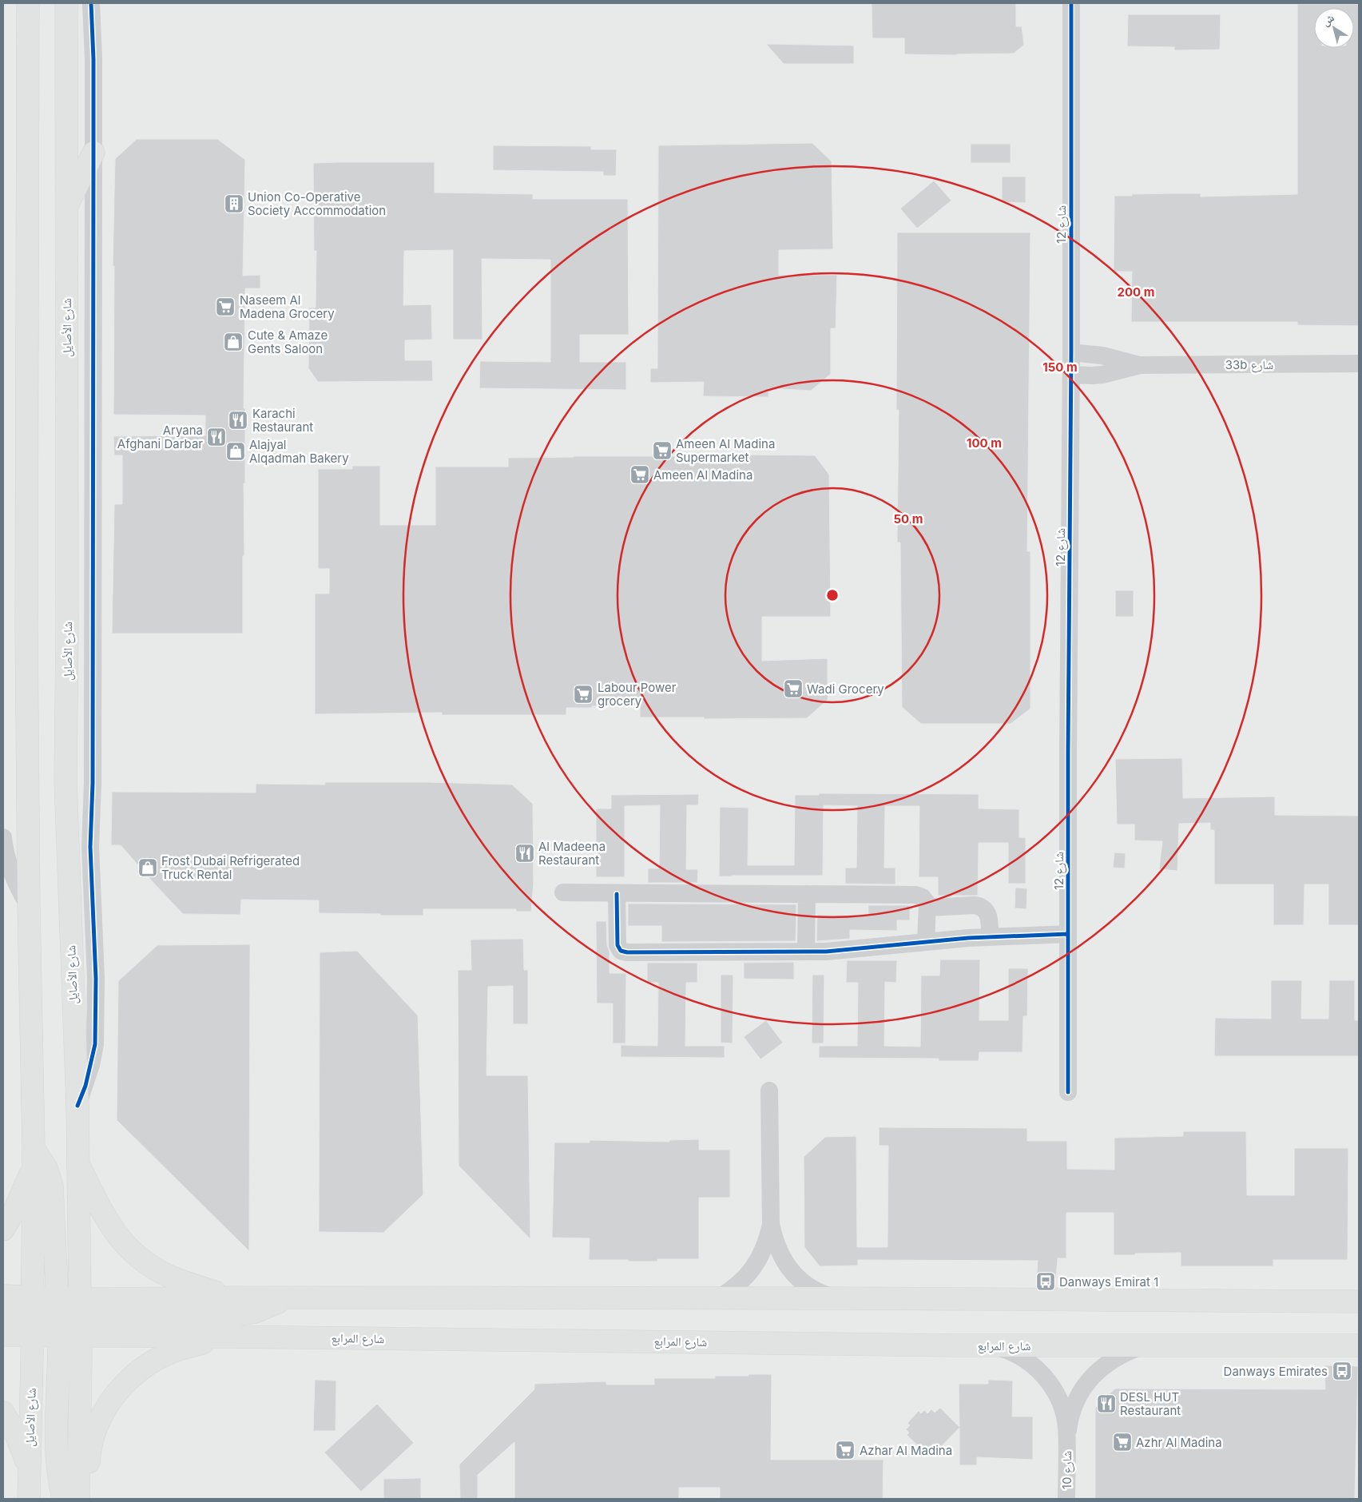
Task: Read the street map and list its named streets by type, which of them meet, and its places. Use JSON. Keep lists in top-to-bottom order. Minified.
{"streets":{"main road":["شارع الأصايل","شارع المرابع"],"street":["شارع 12","33b شارع","شارع 10"]},"crossings":[["شارع 12","33b شارع"],["شارع المرابع","شارع 10"]],"places":{"building":["Union Co-Operative Society Accommodation"],"supermarket":["Naseem Al Madena Grocery","Ameen Al Madina Supermarket","Ameen Al Madina","Wadi Grocery","Labour Power grocery","Azhr Al Madina","Azhar Al Madina"],"shop":["Cute & Amaze Gents Saloon","Alajyal Alqadmah Bakery","Frost Dubai Refrigerated Truck Rental"],"restaurant":["Karachi Restaurant","Aryana Afghani Darbar","Al Madeena Restaurant","DESL HUT Restaurant"],"bus stop":["Danways Emirat 1","Danways Emirates"]},"north":"top left","rings":["200 m","150 m","100 m","50 m"]}
